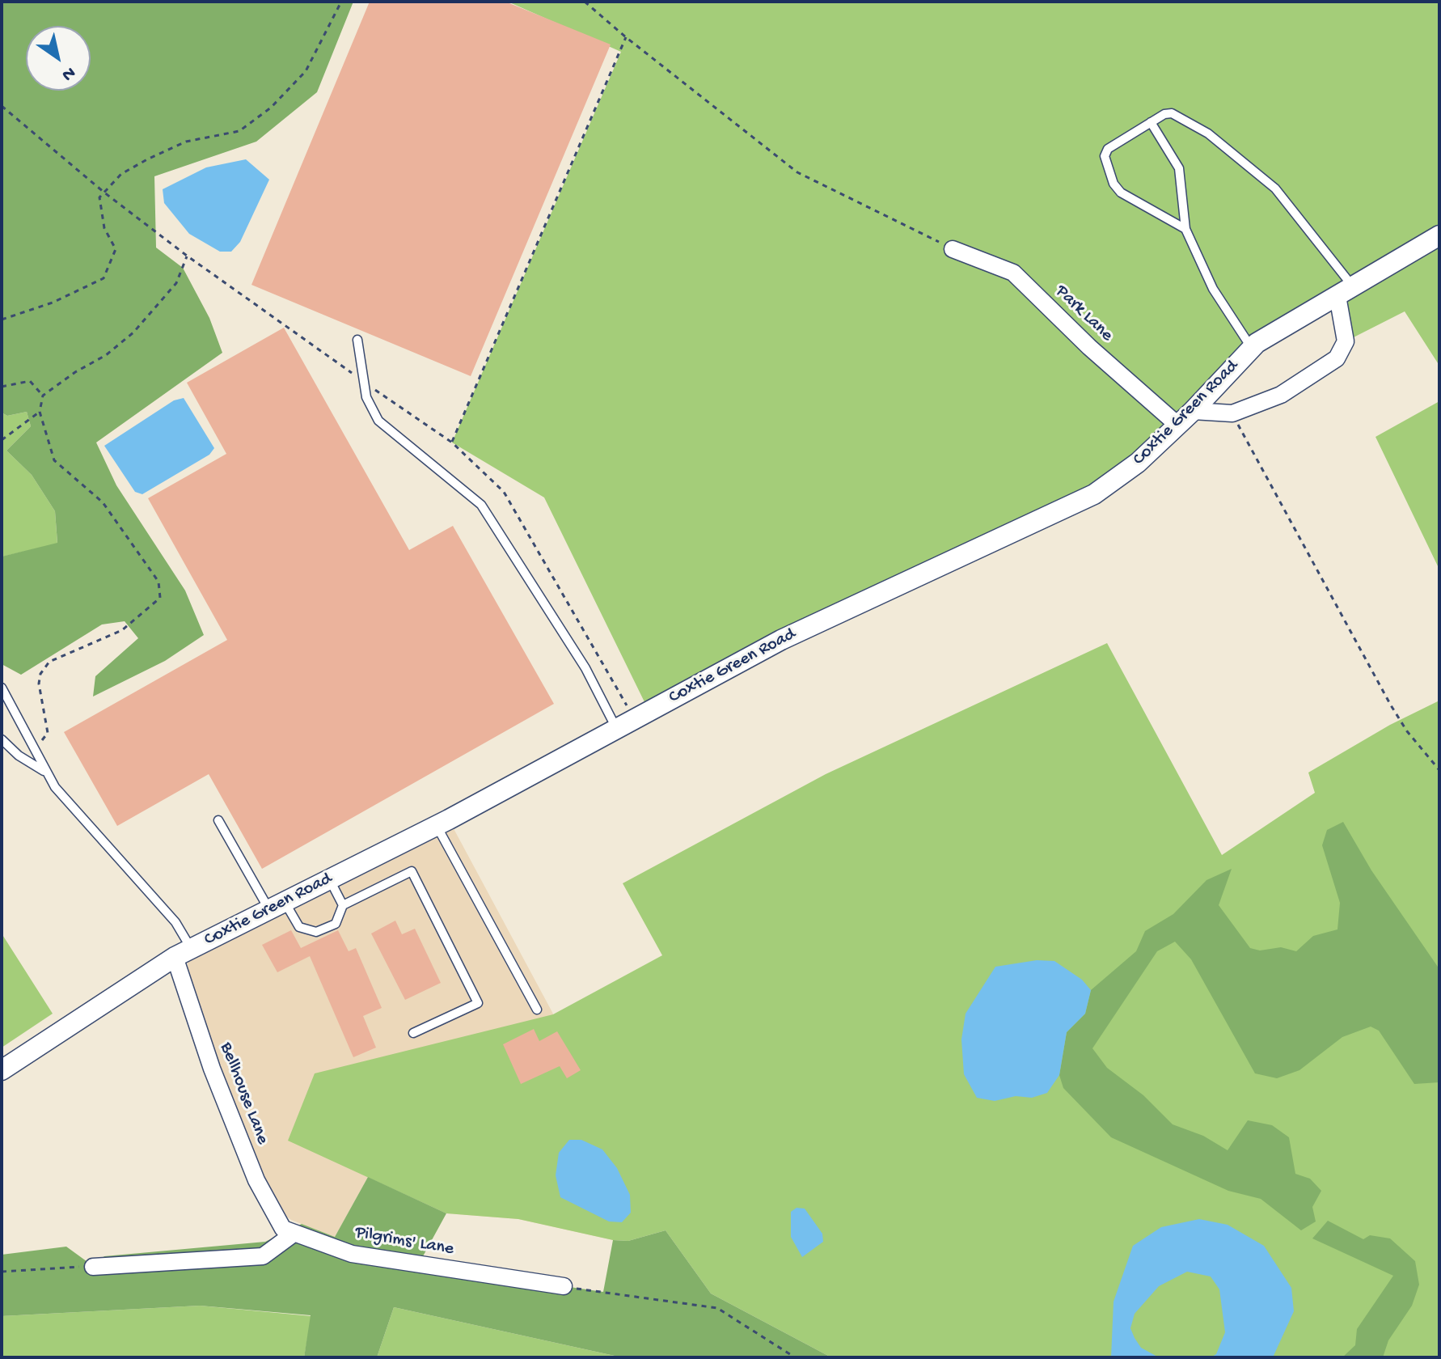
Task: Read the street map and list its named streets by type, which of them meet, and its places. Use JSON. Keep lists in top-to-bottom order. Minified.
{"streets":{"street":["Park Lane","Coxtie Green Road","Bellhouse Lane","Pilgrims' Lane"]},"crossings":[["Park Lane","Coxtie Green Road"],["Coxtie Green Road","Bellhouse Lane"],["Bellhouse Lane","Pilgrims' Lane"]],"north":"bottom right"}
